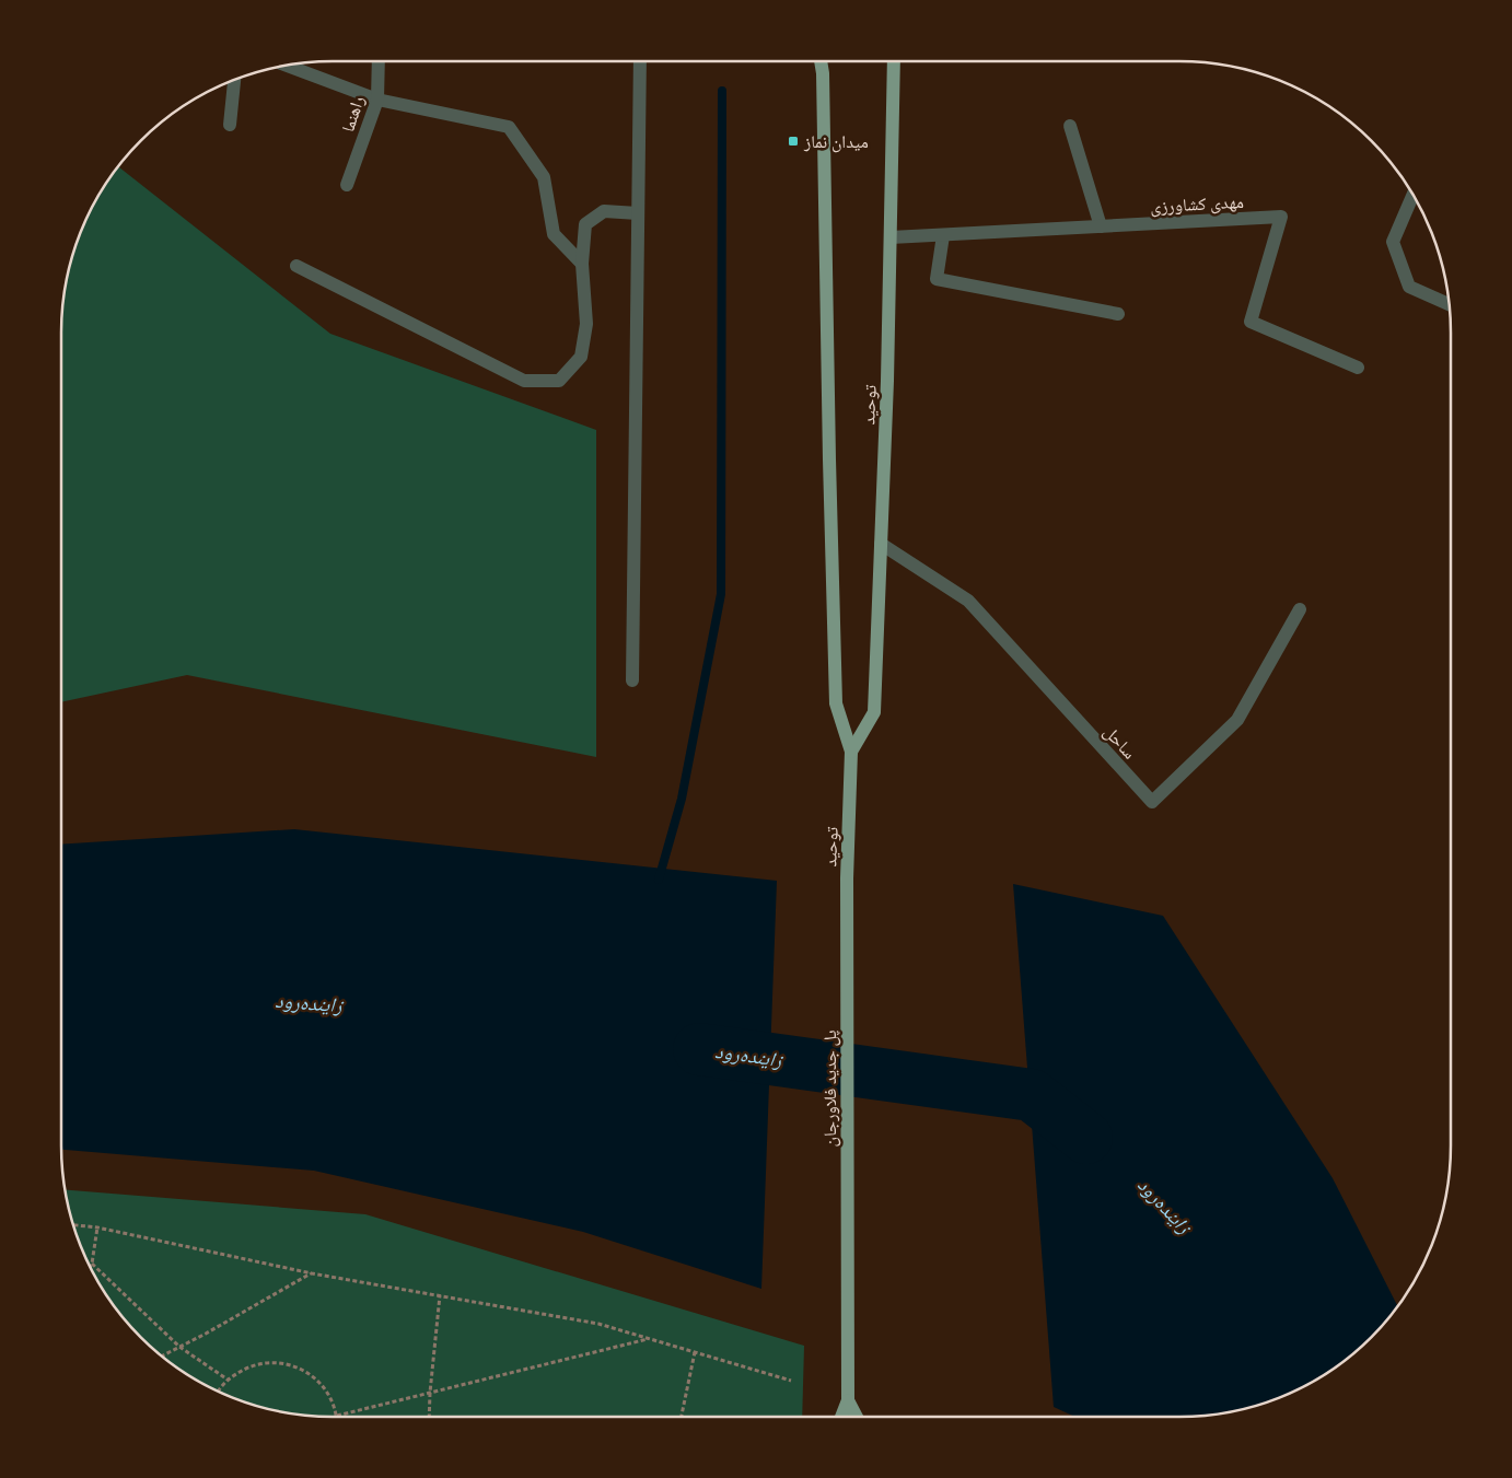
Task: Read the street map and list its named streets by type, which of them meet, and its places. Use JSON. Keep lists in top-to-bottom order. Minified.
{"streets":{"main road":["توحید","پل جدید فلاورجان"],"street":["راهنما","مهدی کشاورزی","ساحل"]},"crossings":[["مهدی کشاورزی","توحید"],["توحید","ساحل"],["توحید","پل جدید فلاورجان"]],"water":["زاینده‌رود"],"places":{"transit":["میدان نماز"]}}
